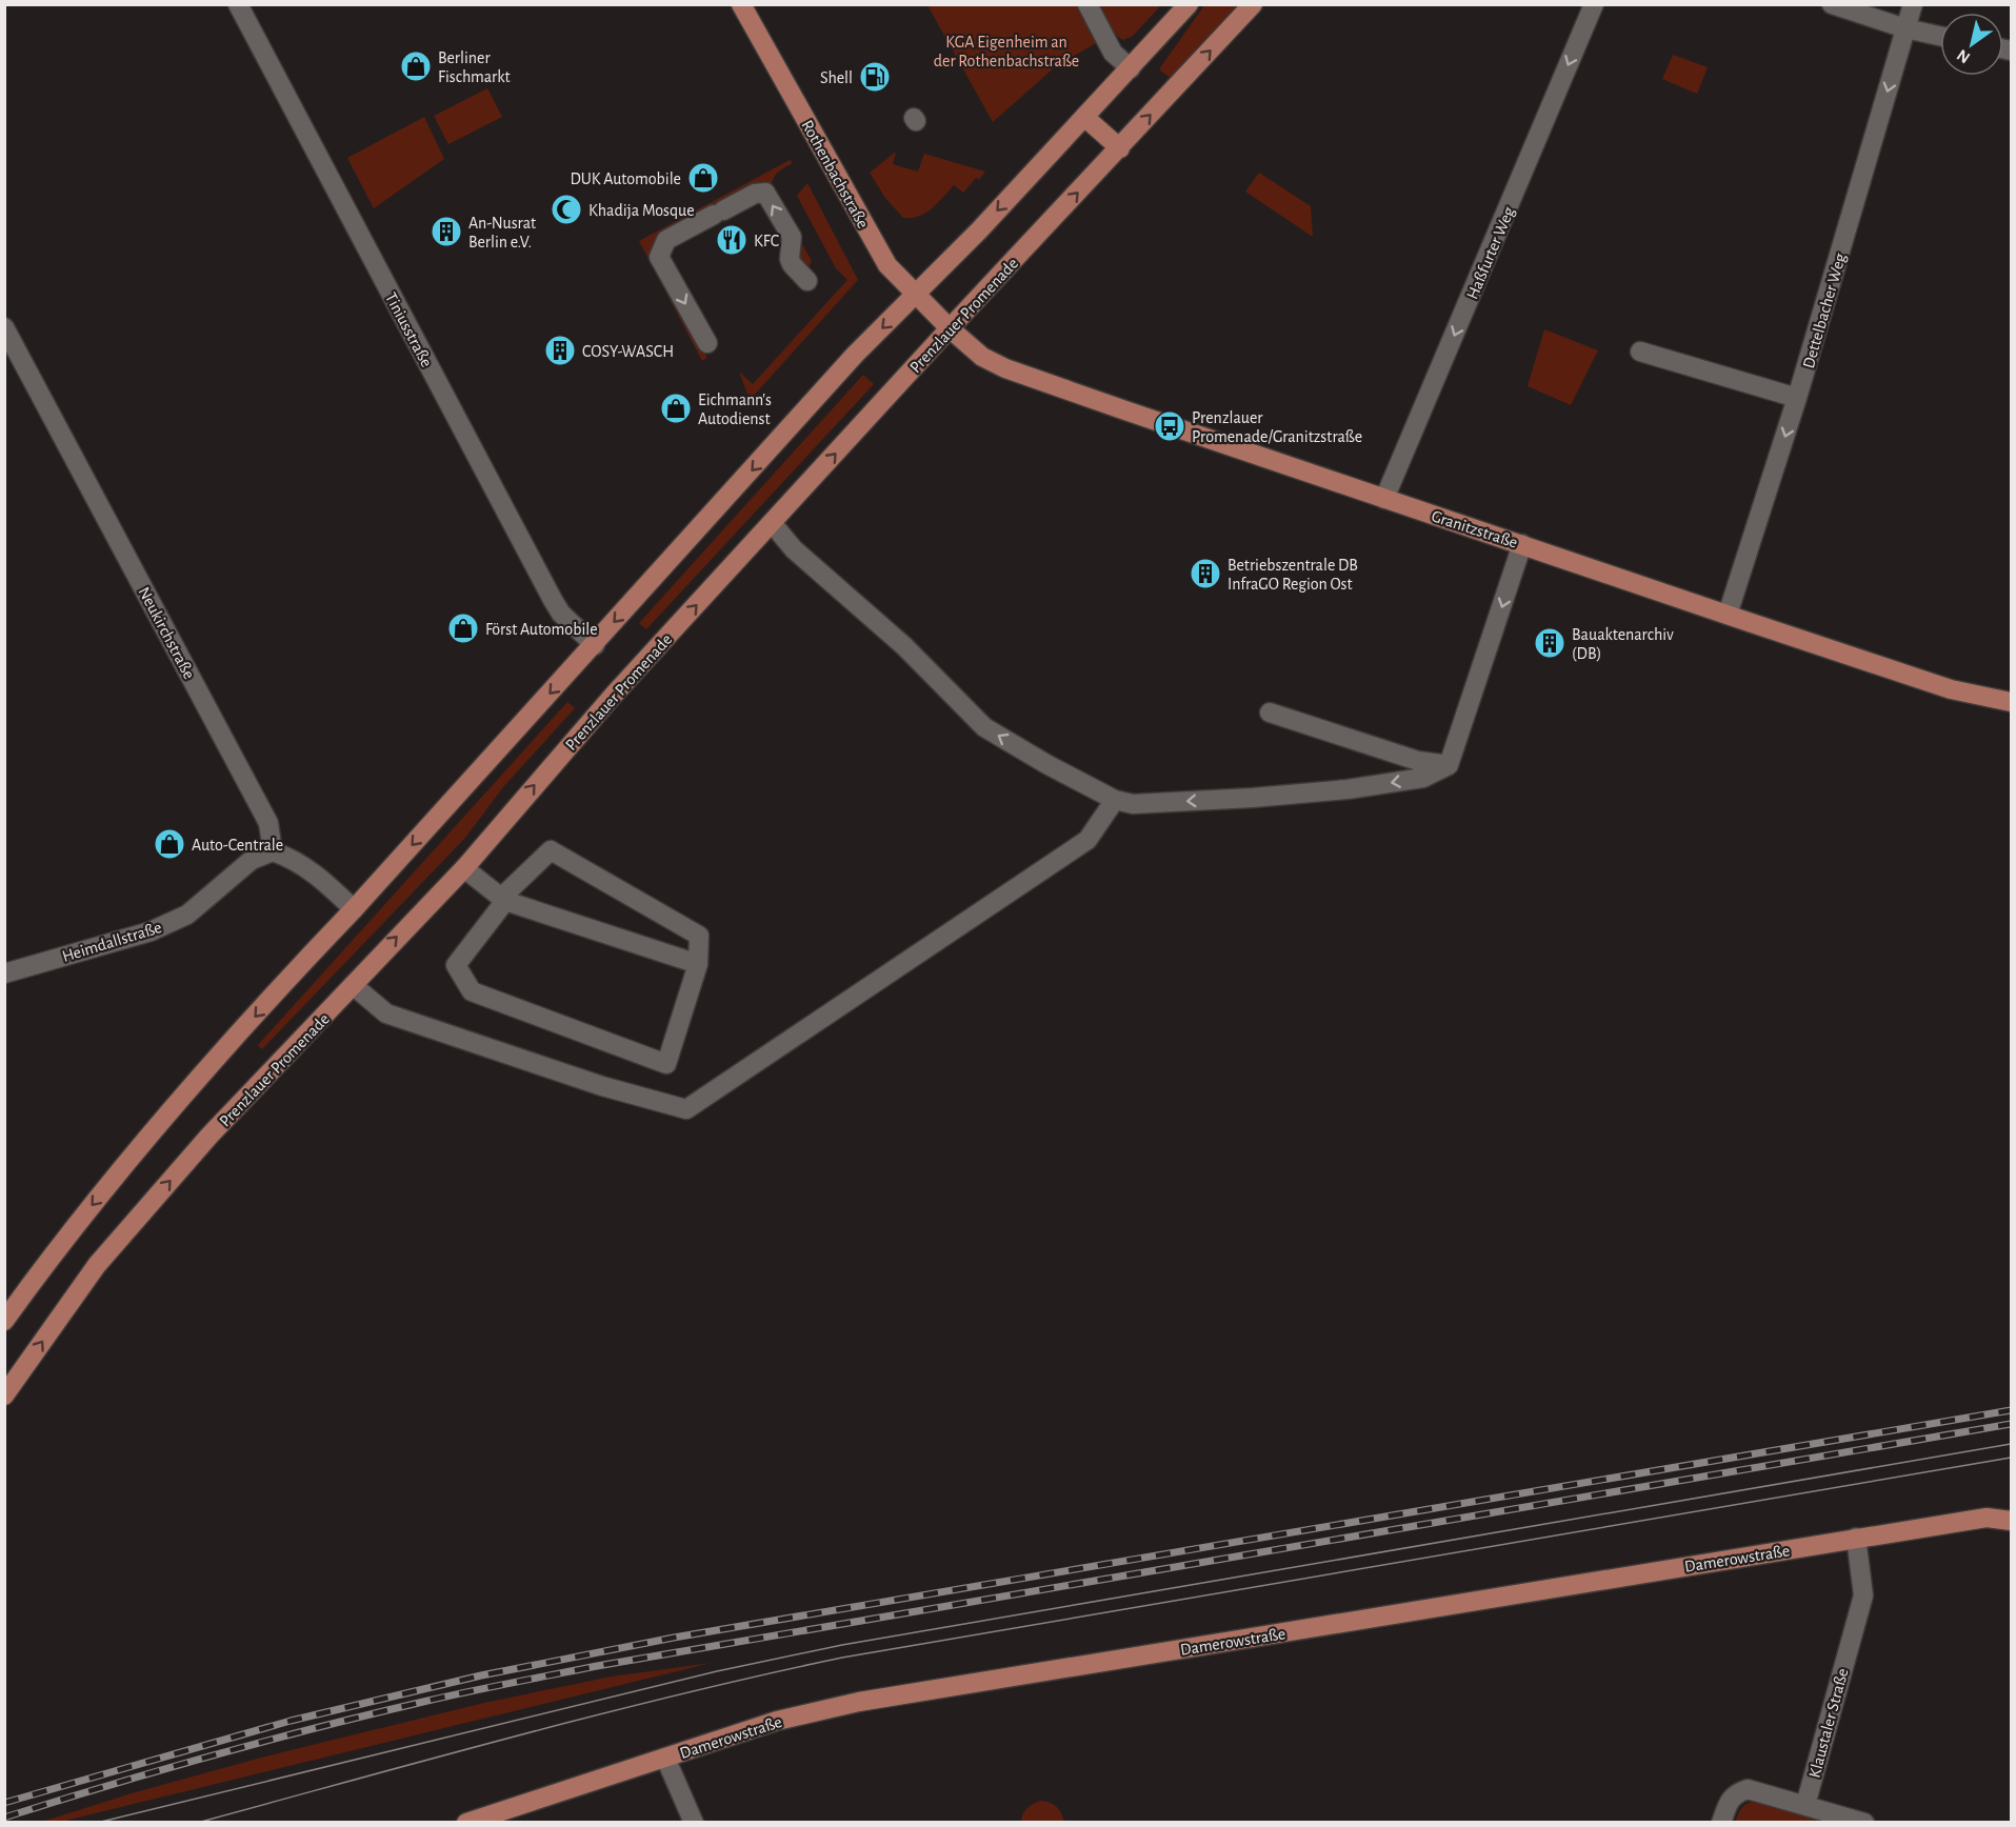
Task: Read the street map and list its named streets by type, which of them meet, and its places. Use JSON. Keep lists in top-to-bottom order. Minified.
{"streets":{"main road":["Rothenbachstraße","Prenzlauer Promenade","Granitzstraße","Damerowstraße"],"street":["Haßfurter Weg","Dettelbacher Weg","Tiniusstraße","Neukirchstraße","Heimdallstraße","Klaustaler Straße"]},"crossings":[["Rothenbachstraße","Prenzlauer Promenade"],["Rothenbachstraße","Granitzstraße"],["Haßfurter Weg","Granitzstraße"],["Dettelbacher Weg","Granitzstraße"],["Prenzlauer Promenade","Granitzstraße"],["Neukirchstraße","Heimdallstraße"],["Damerowstraße","Klaustaler Straße"]],"one_way":["Haßfurter Weg","Dettelbacher Weg"],"parks":["KGA Eigenheim an der Rothenbachstraße"],"places":{"shop":["Berliner Fischmarkt","DUK Automobile","Eichmann's Autodienst","Först Automobile","Auto-Centrale"],"fuel station":["Shell"],"mosque":["Khadija Mosque"],"building":["An-Nusrat Berlin e.V.","COSY-WASCH","Betriebszentrale DB InfraGO Region Ost","Bauaktenarchiv (DB)"],"restaurant":["KFC"],"bus stop":["Prenzlauer Promenade/Granitzstraße"]},"north":"bottom left"}
